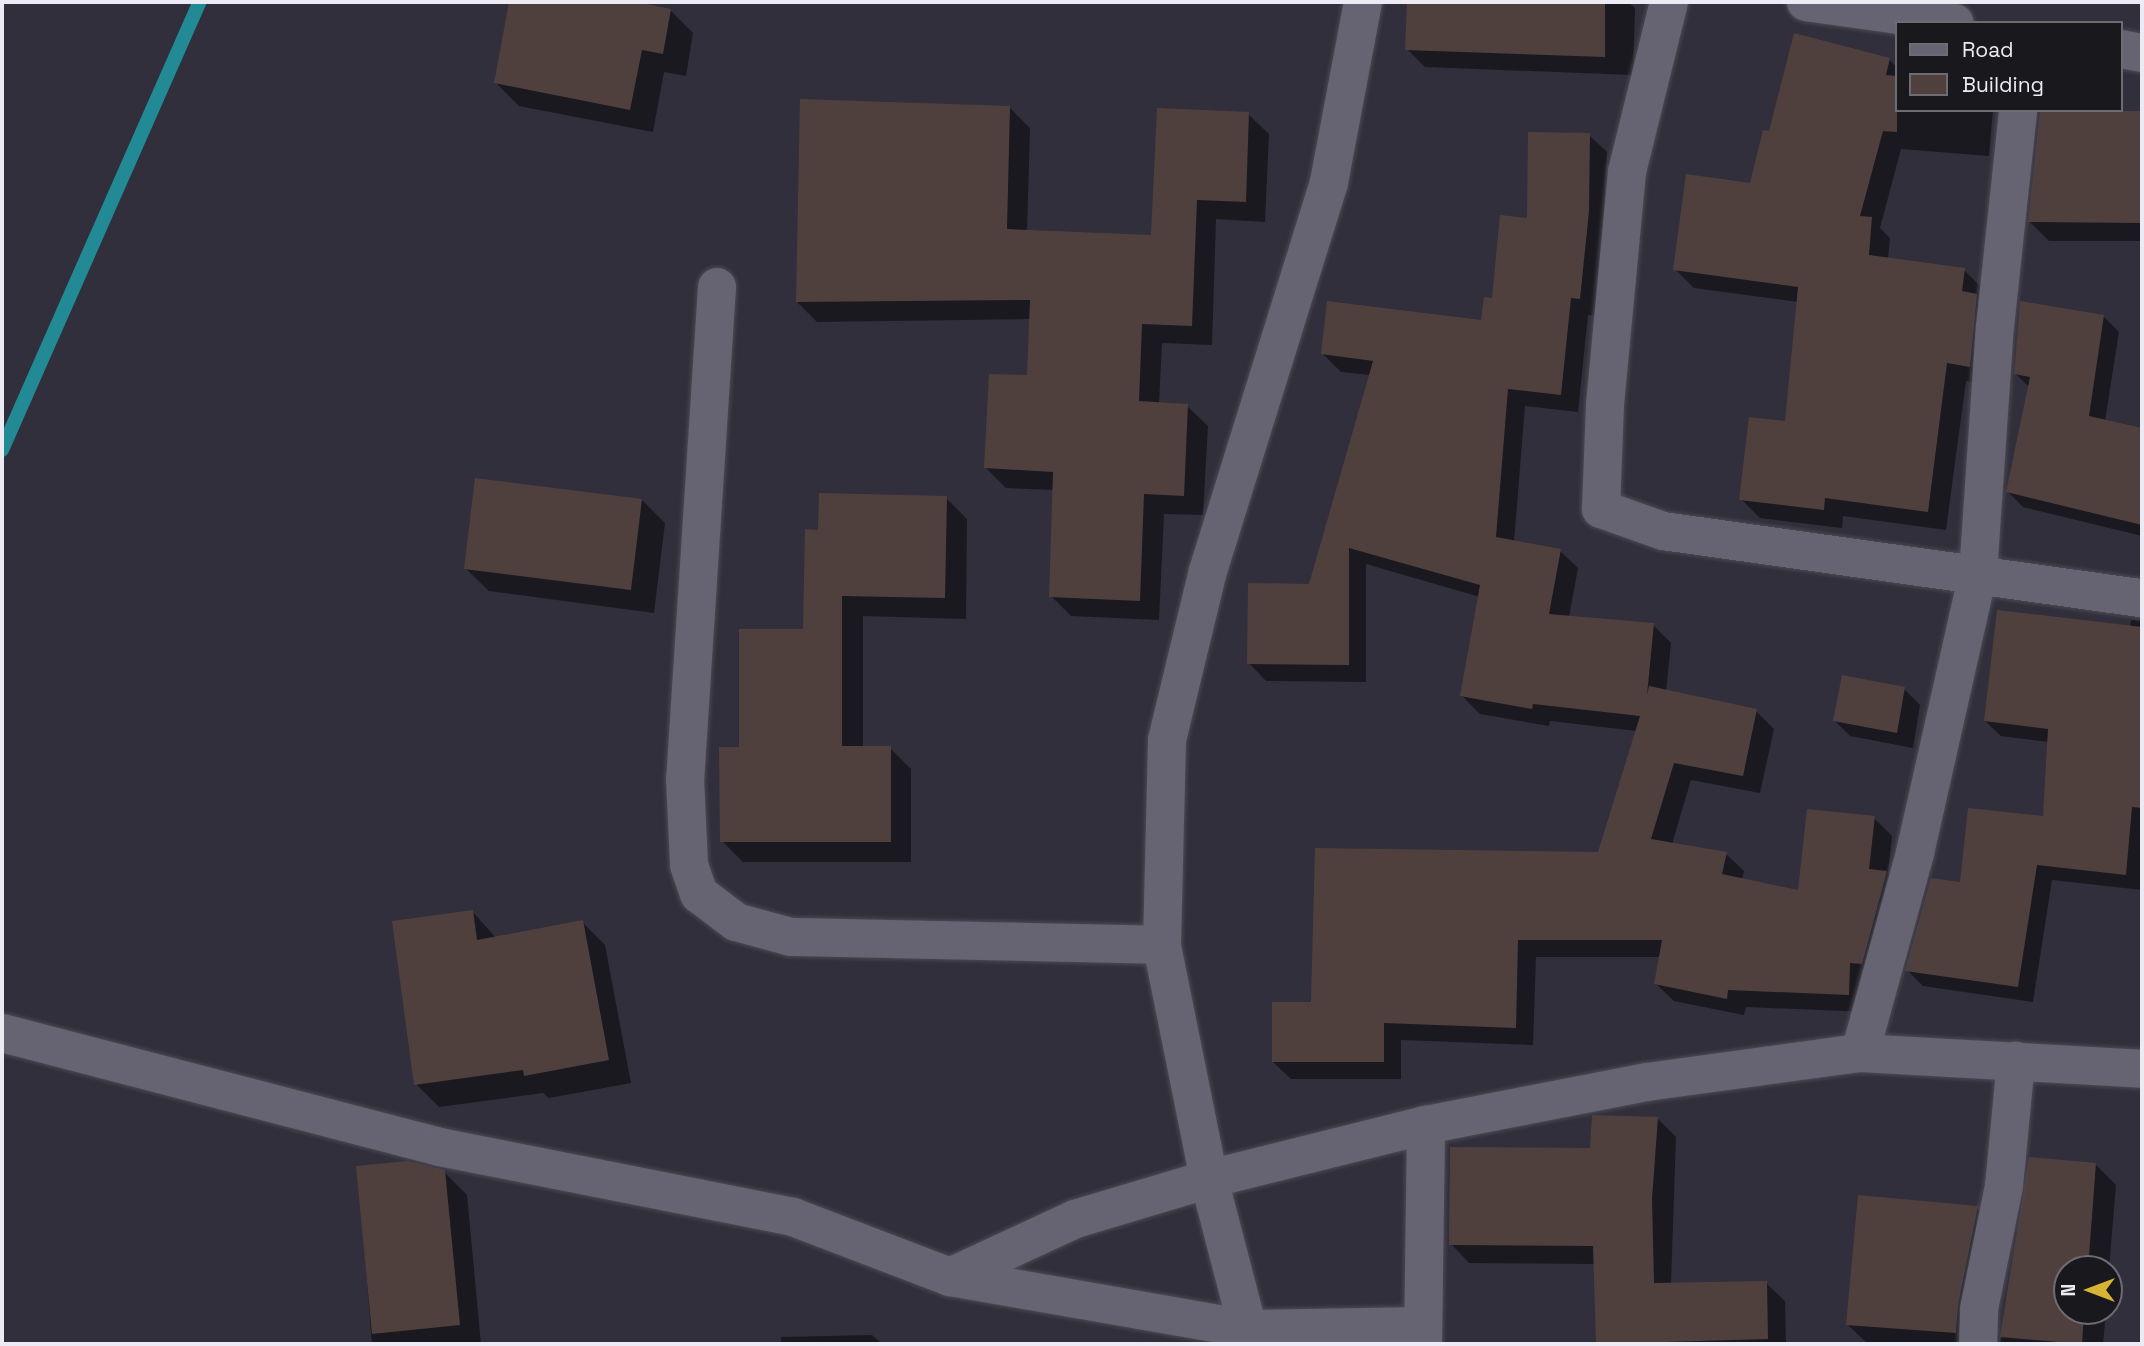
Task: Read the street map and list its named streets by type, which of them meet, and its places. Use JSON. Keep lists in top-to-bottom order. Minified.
{"legend":["Road","Building"],"north":"left"}
